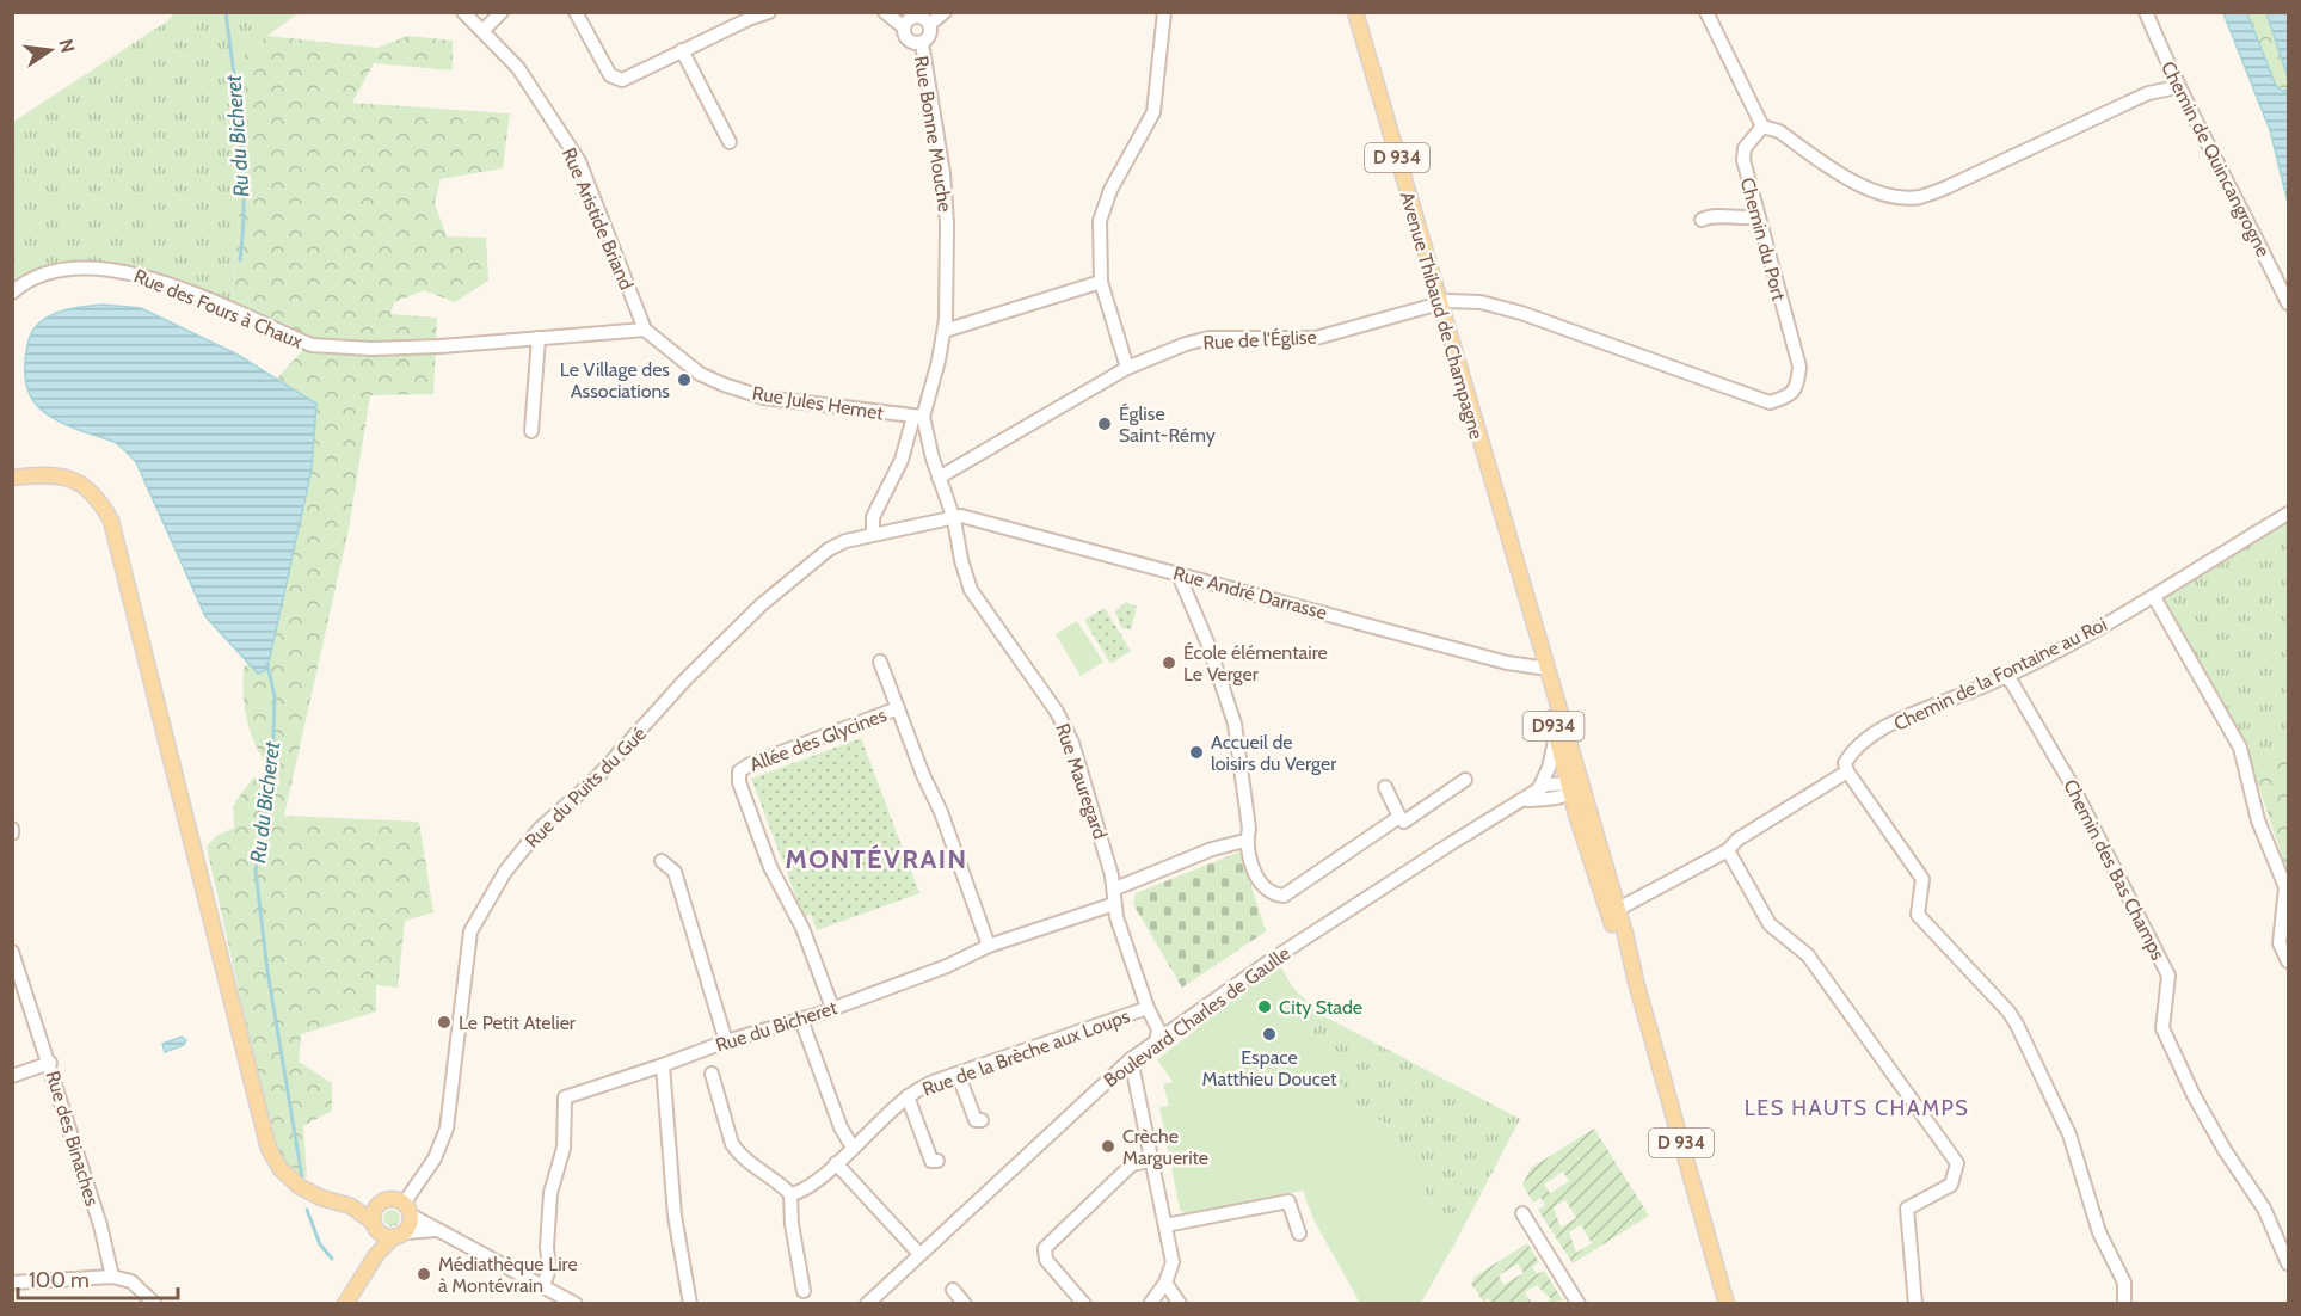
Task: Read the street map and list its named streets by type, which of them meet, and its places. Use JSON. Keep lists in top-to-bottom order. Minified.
{"streets":{"main road":["D 934","Avenue Thibaud de Champagne","D934"],"street":["Rue Bonne Mouche","Chemin de Quincangrogne","Rue Aristide Briand","Chemin du Port","Rue des Fours à Chaux","Rue de l'Église","Rue Jules Hemet","Rue André Darrasse","Chemin de la Fontaine au Roi","Allée des Glycines","Rue Mauregard","Rue du Puits du Gué","Chemin des Bas Champs","Boulevard Charles de Gaulle","Rue du Bicheret","Rue de la Brèche aux Loups","Rue des Binaches"]},"crossings":[["Rue Bonne Mouche","Rue de l'Église"],["Rue Bonne Mouche","Rue Jules Hemet"],["Rue Bonne Mouche","Rue André Darrasse"],["Rue Bonne Mouche","Rue Mauregard"],["Rue Bonne Mouche","Rue du Puits du Gué"],["Rue Aristide Briand","Rue des Fours à Chaux"],["Rue Aristide Briand","Rue Jules Hemet"],["Chemin du Port","Avenue Thibaud de Champagne"],["Chemin du Port","Rue de l'Église"],["Rue des Fours à Chaux","Rue Jules Hemet"],["Avenue Thibaud de Champagne","Rue de l'Église"],["Avenue Thibaud de Champagne","Rue André Darrasse"],["Avenue Thibaud de Champagne","Boulevard Charles de Gaulle"],["Rue André Darrasse","Rue Mauregard"],["Rue André Darrasse","Rue du Puits du Gué"],["Chemin de la Fontaine au Roi","Chemin des Bas Champs"],["Allée des Glycines","Rue du Bicheret"],["Rue Mauregard","Rue du Puits du Gué"]],"districts":["MONTÉVRAIN","LES HAUTS CHAMPS"],"water":["Ru du Bicheret"],"places":["Le Village des Associations","Église Saint-Rémy","École élémentaire Le Verger","Accueil de loisirs du Verger","City Stade","Le Petit Atelier","Espace Matthieu Doucet","Crèche Marguerite","Médiathèque Lire à Montévrain"],"scale_bar":"100 m","north":"right"}
